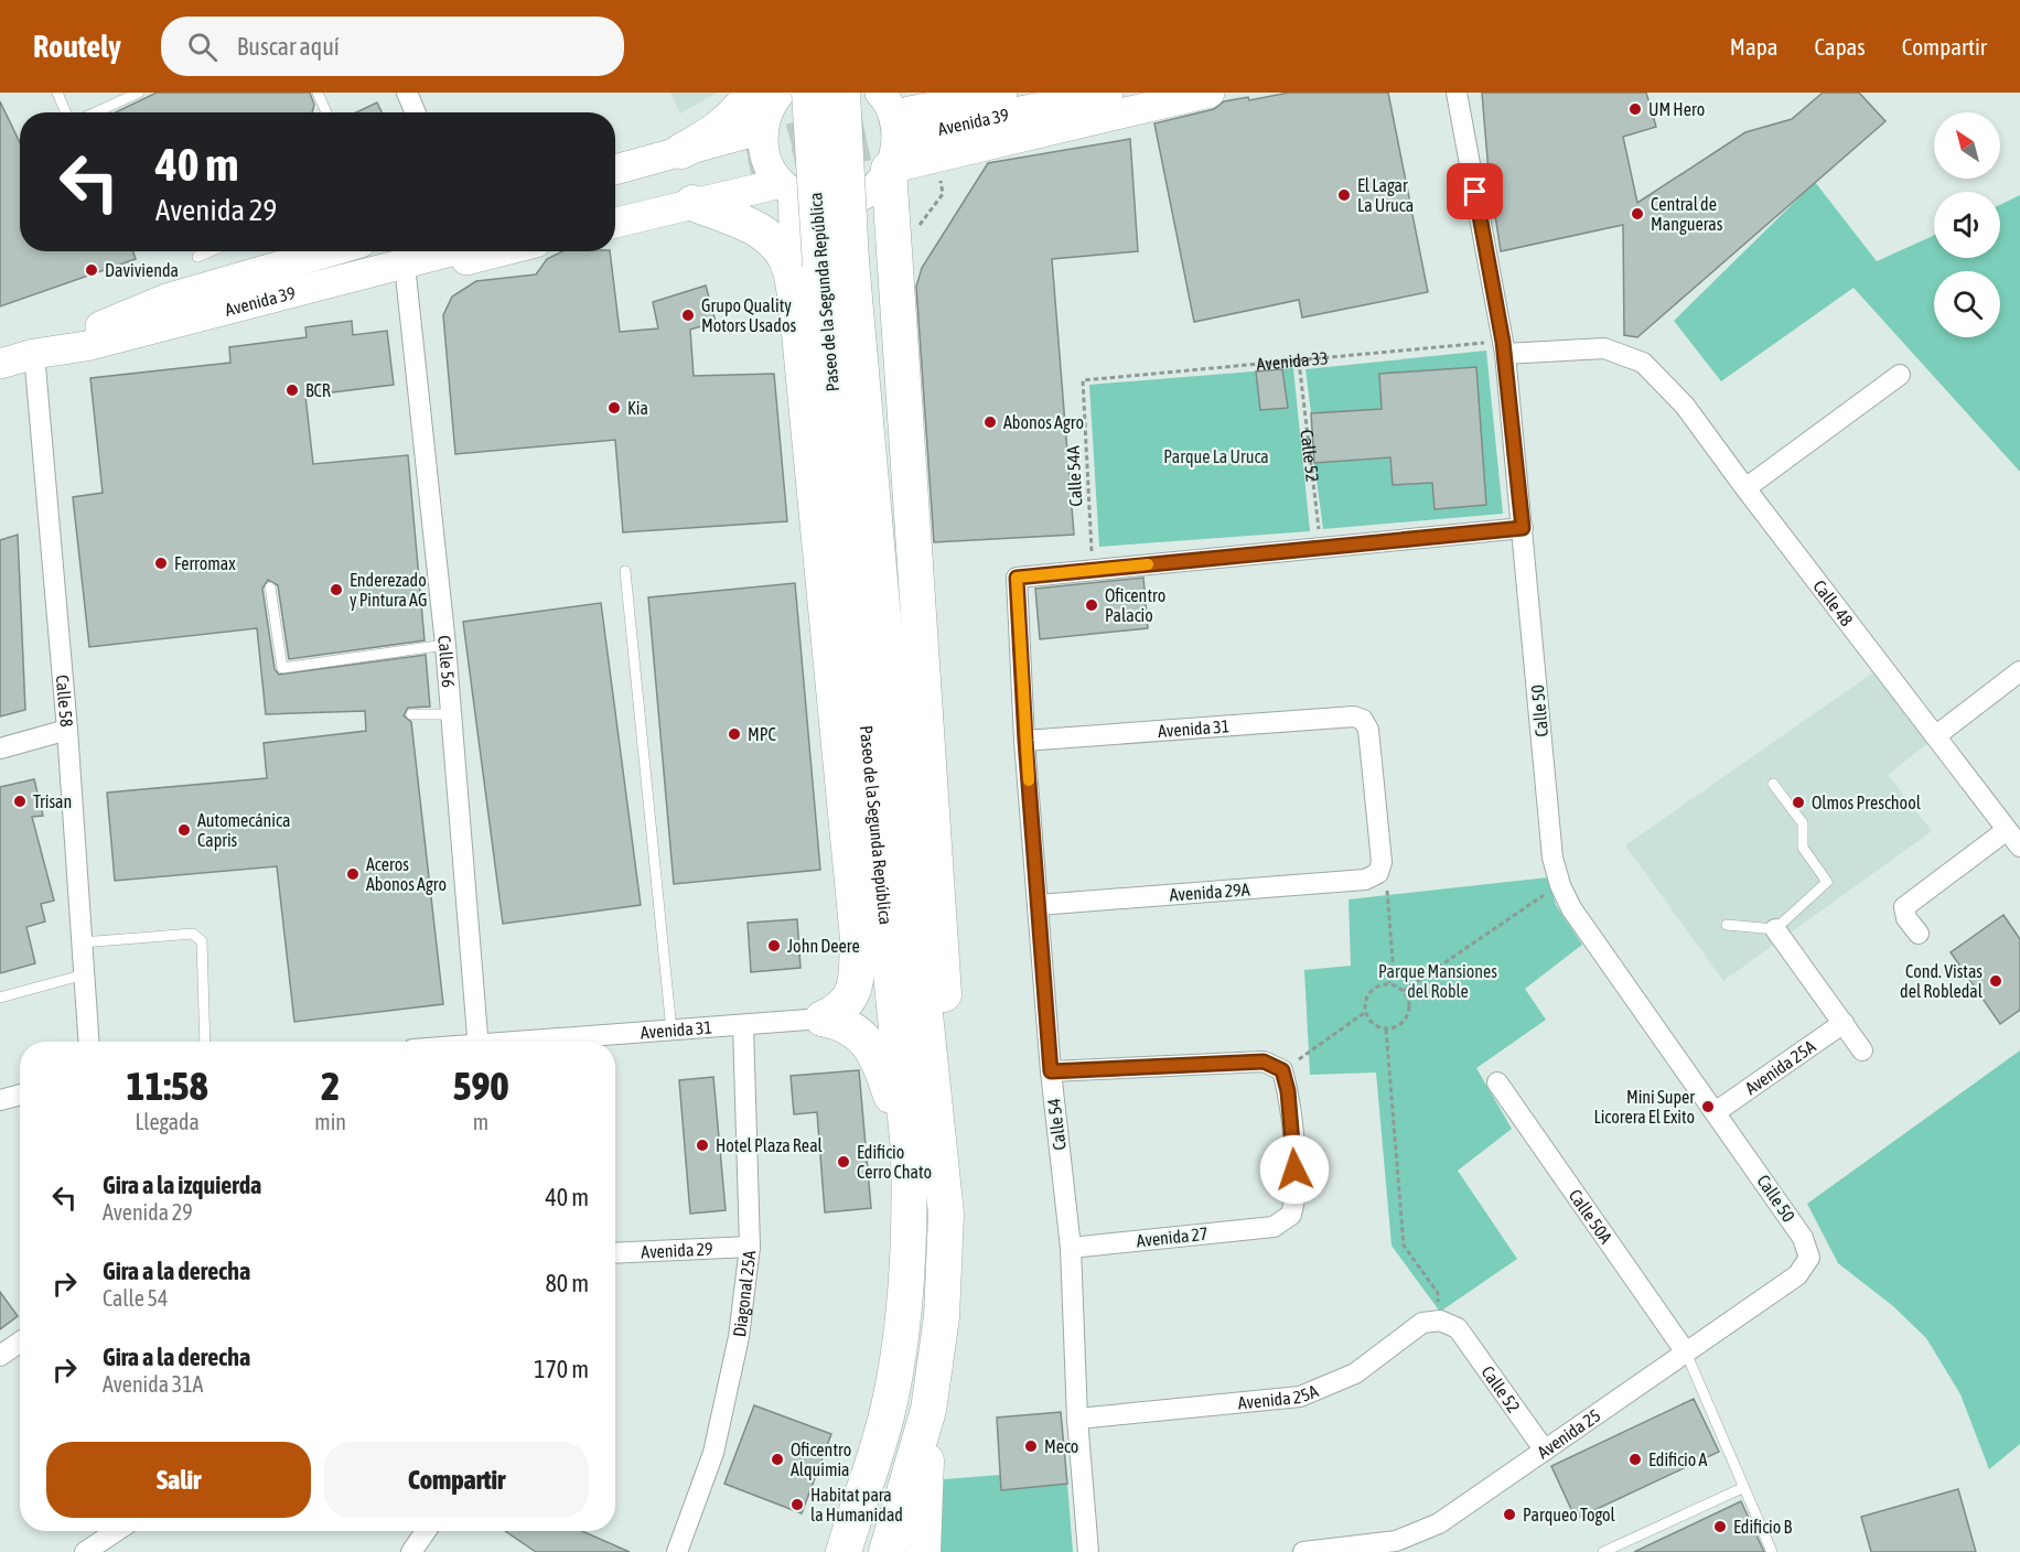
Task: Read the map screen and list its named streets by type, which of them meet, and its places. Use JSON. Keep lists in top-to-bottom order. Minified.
{"streets":{"highway":["Paseo de la Segunda República"],"main road":["Avenida 39"],"street":["Calle 52","Calle 48","Calle 56","Calle 58","Calle 50","Avenida 31","Avenida 29A","Avenida 25A","Calle 54","Calle 50A","Avenida 27","Avenida 29","Diagonal 25A","Avenida 25"],"path":["Avenida 33","Calle 54A"]},"crossings":[["Avenida 39","Calle 58"],["Avenida 33","Calle 52"],["Avenida 33","Calle 54A"],["Avenida 33","Calle 48"],["Avenida 33","Calle 50"],["Calle 52","Avenida 25A"],["Calle 52","Avenida 25"],["Calle 54A","Calle 54"],["Calle 48","Calle 50"],["Calle 50","Avenida 25A"],["Calle 50","Avenida 25"],["Avenida 31","Avenida 29A"],["Avenida 31","Calle 54"],["Avenida 31","Diagonal 25A"],["Avenida 29A","Calle 54"],["Avenida 25A","Calle 54"],["Calle 54","Avenida 27"],["Calle 50A","Avenida 25"],["Avenida 29","Diagonal 25A"]],"parks":["Parque La Uruca","Parque Mansiones del Roble"],"places":["UM Hero","El Lagar La Uruca","Central de Mangueras","Davivienda","Grupo Quality Motors Usados","BCR","Kia","Abonos Agro","Ferromax","Enderezado y Pintura AG","Oficentro Palacio","MPC","Trisan","Olmos Preschool","Automecánica Capris","Aceros Abonos Agro","John Deere","Cond. Vistas del Robledal","Mini Super Licorera El Exito","Hotel Plaza Real","Edificio Cerro Chato","Meco","Oficentro Alquimia","Edificio A","Habitat para la Humanidad","Parqueo Togol","Edificio B"],"north":"top left","page":{"header":"Routely","search":"Buscar aquí","nav":["Mapa","Capas","Compartir"],"turn":["40 m","Avenida 29"],"eta":["11:58","Llegada","2","min","590","m"],"list":[{"name":"Gira a la izquierda","note":"Avenida 29","value":"40 m"},{"name":"Gira a la derecha","note":"Calle 54","value":"80 m"},{"name":"Gira a la derecha","note":"Avenida 31A","value":"170 m"}],"buttons":["Salir","Compartir"]}}
